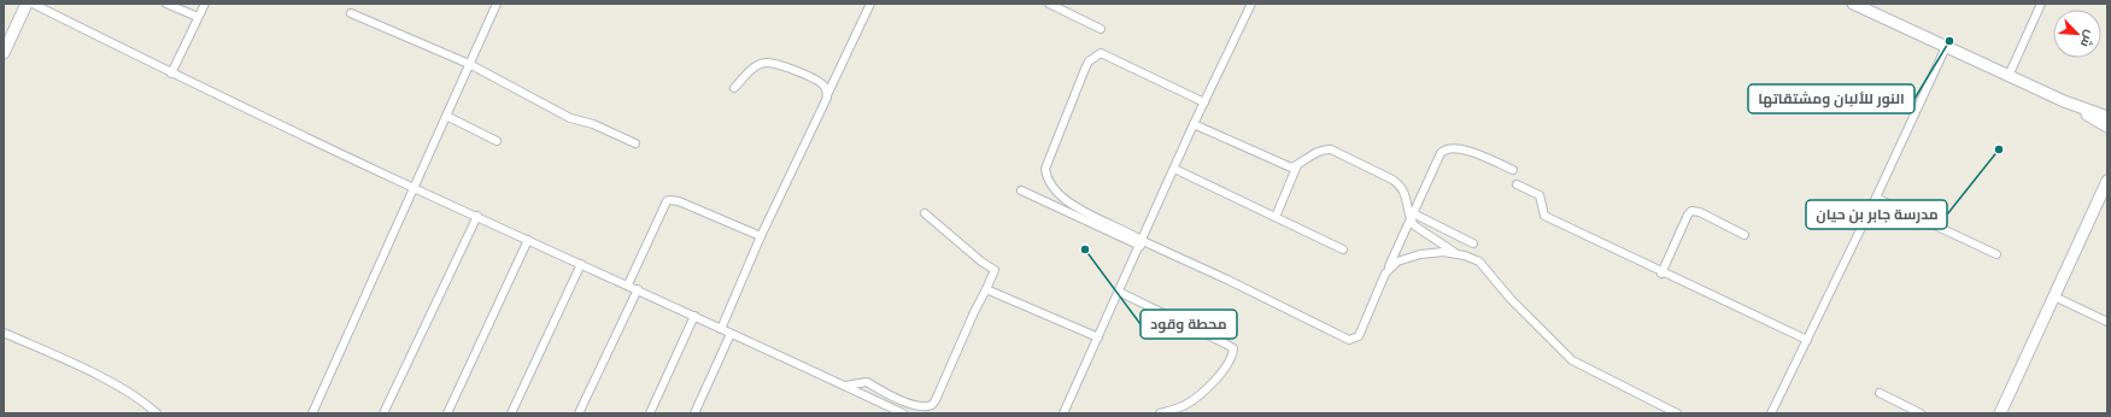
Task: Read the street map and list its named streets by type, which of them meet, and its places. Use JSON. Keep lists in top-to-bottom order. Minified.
{"places":["النور للألبان ومشتقاتها","مدرسة جابر بن حيان","محطة وقود"],"north":"bottom right"}
